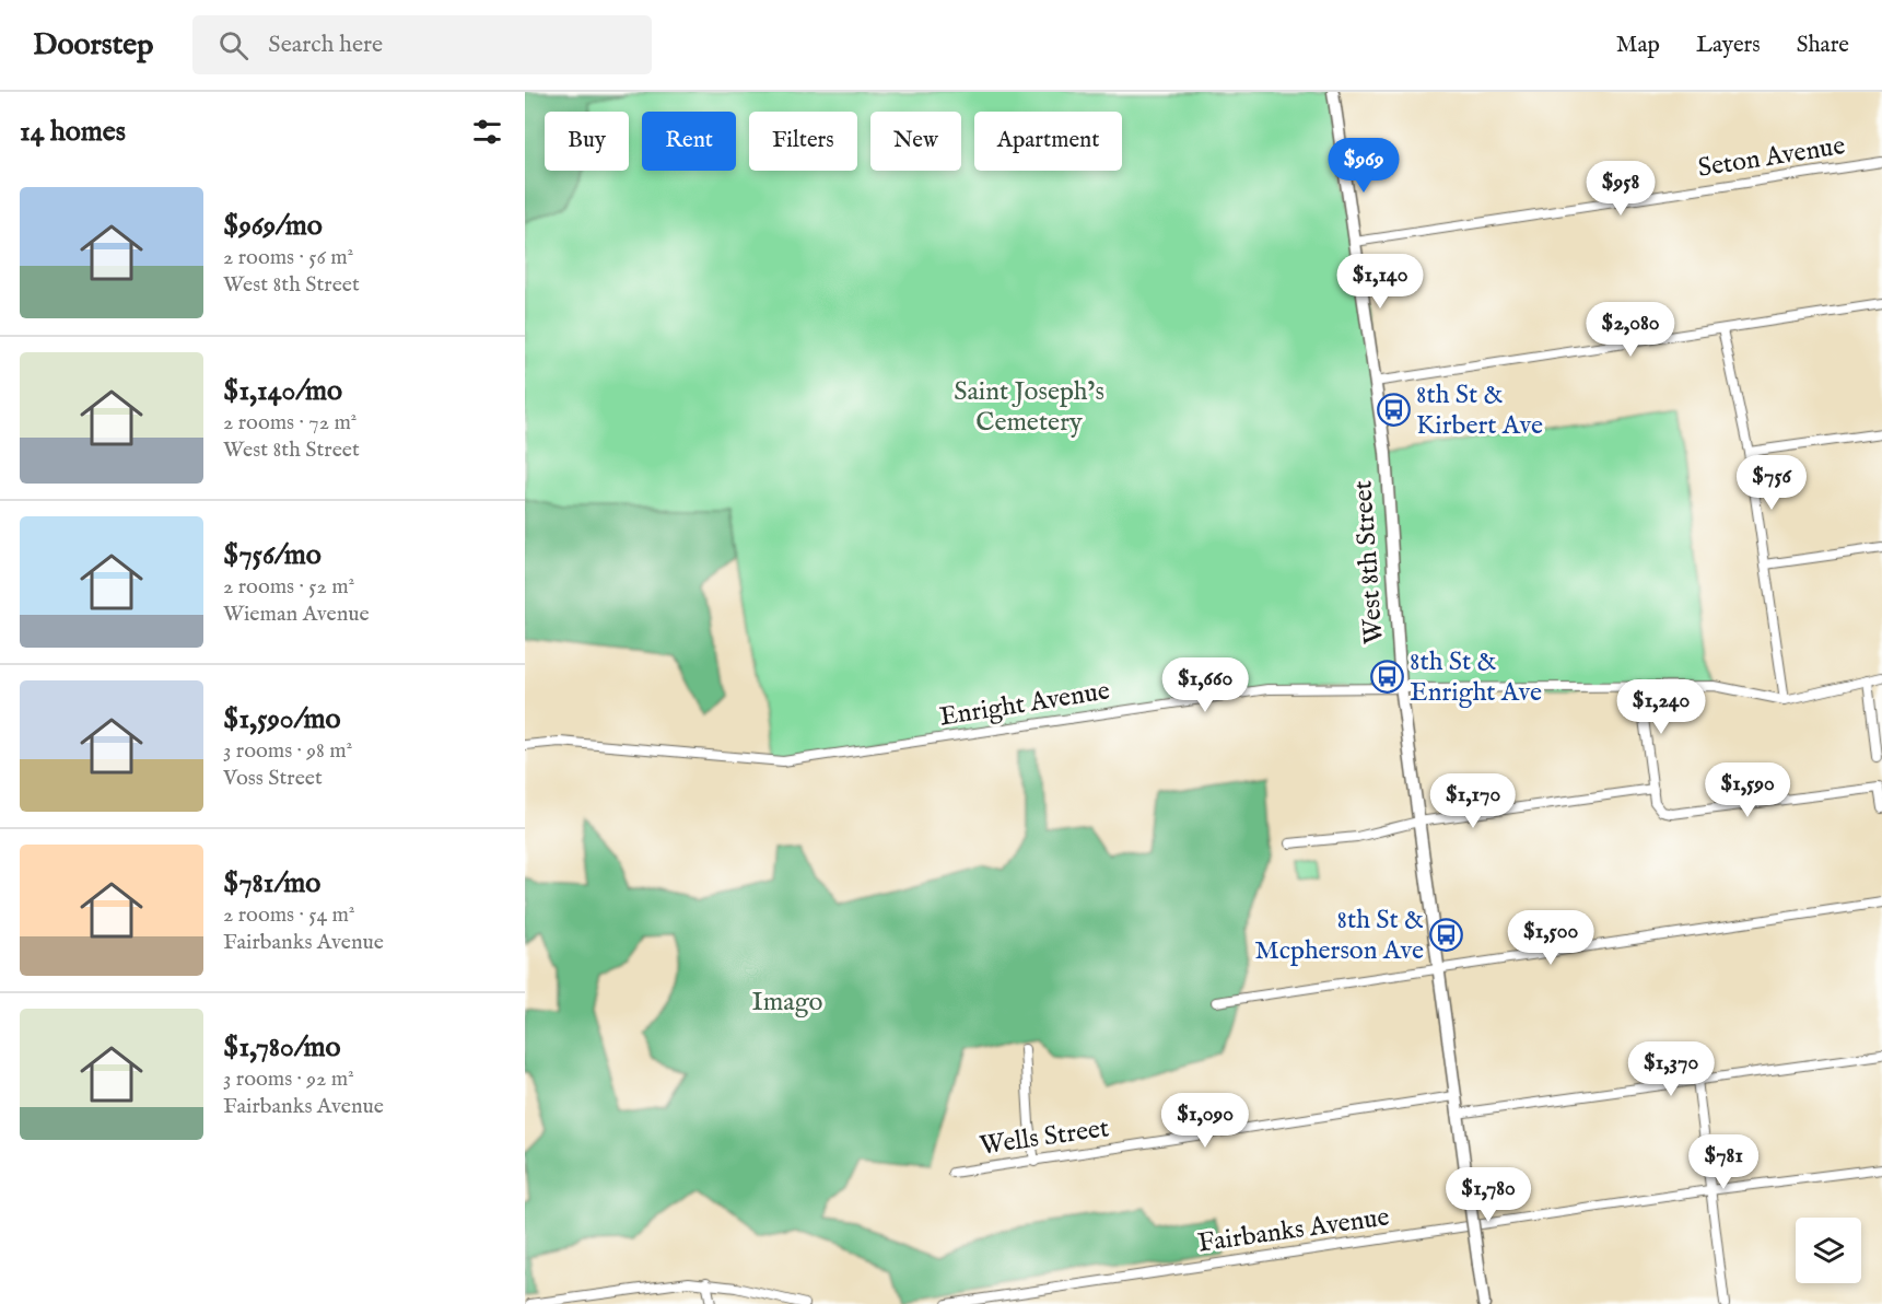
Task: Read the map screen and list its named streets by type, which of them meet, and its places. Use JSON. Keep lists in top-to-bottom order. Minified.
{"streets":{"street":["Seton Avenue","West 8th Street","Enright Avenue","Wells Street","Fairbanks Avenue"]},"crossings":[["Seton Avenue","West 8th Street"],["West 8th Street","Enright Avenue"],["West 8th Street","Wells Street"]],"parks":["Saint Joseph’s Cemetery","Imago"],"places":{"bus stop":["8th St & Kirbert Ave","8th St & Enright Ave","8th St & Mcpherson Ave"]},"page":{"header":"Doorstep","search":"Search here","nav":["Map","Layers","Share"],"heading":"14 homes","chip":["Buy","Rent","Filters","New","Apartment"],"price":["$969","$958","$1,140","$2,080","$756","$1,660","$1,240","$1,590","$1,170","$1,500","$1,370","$1,090","$781","$1,780"],"list":[{"name":"$969/mo","note":"2 rooms · 56 m² · West 8th Street"},{"name":"$1,140/mo","note":"2 rooms · 72 m² · West 8th Street"},{"name":"$756/mo","note":"2 rooms · 52 m² · Wieman Avenue"},{"name":"$1,590/mo","note":"3 rooms · 98 m² · Voss Street"},{"name":"$781/mo","note":"2 rooms · 54 m² · Fairbanks Avenue"},{"name":"$1,780/mo","note":"3 rooms · 92 m² · Fairbanks Avenue"}]}}
